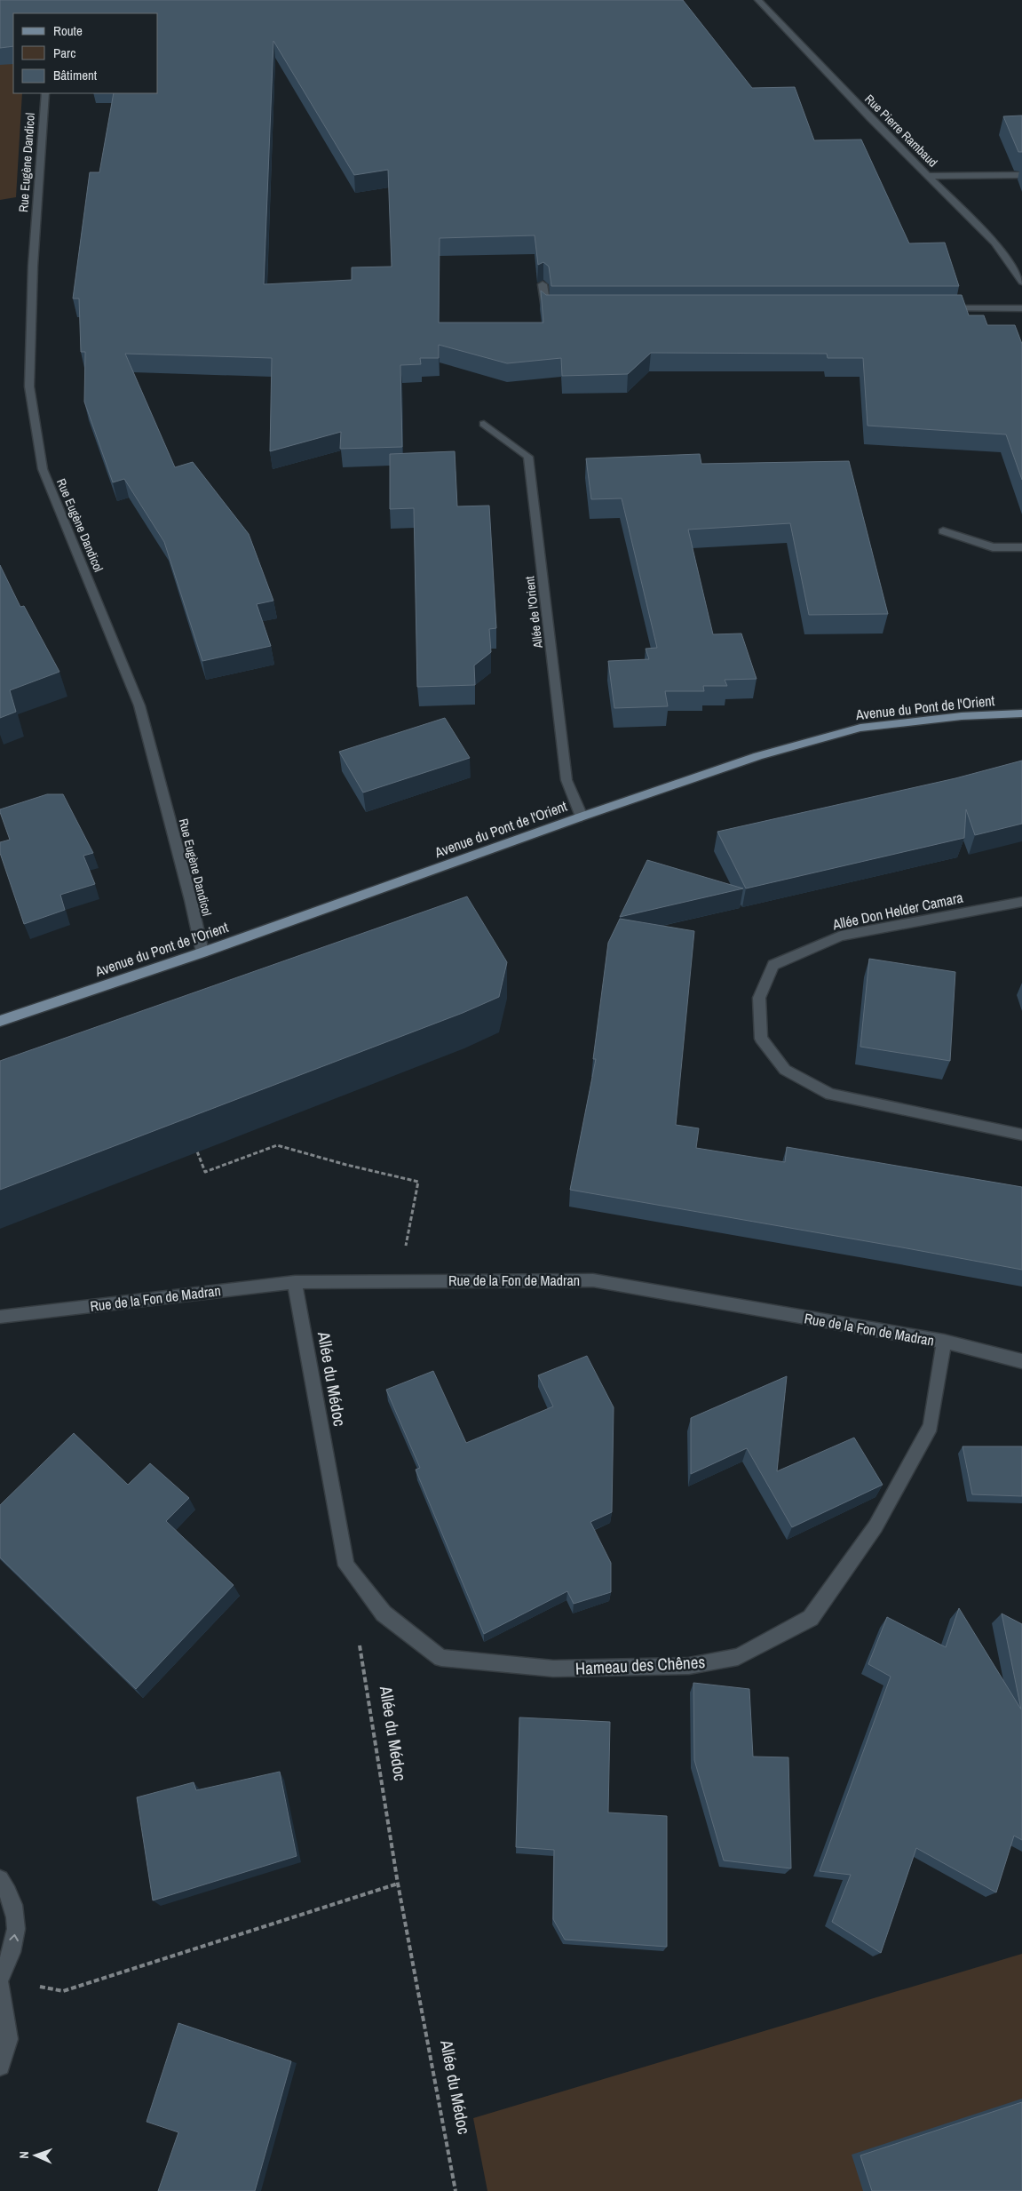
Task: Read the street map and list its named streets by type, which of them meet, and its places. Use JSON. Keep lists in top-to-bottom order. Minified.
{"streets":{"main road":["Avenue du Pont de l'Orient"],"street":["Rue Pierre Rambaud","Rue Eugène Dandicol","Allée de l'Orient","Allée Don Helder Camara","Rue de la Fon de Madran","Allée du Médoc","Hameau des Chênes"]},"crossings":[["Rue Eugène Dandicol","Avenue du Pont de l'Orient"],["Allée de l'Orient","Avenue du Pont de l'Orient"],["Rue de la Fon de Madran","Allée du Médoc"],["Rue de la Fon de Madran","Hameau des Chênes"],["Allée du Médoc","Hameau des Chênes"]],"legend":["Route","Parc","Bâtiment"],"north":"left"}
